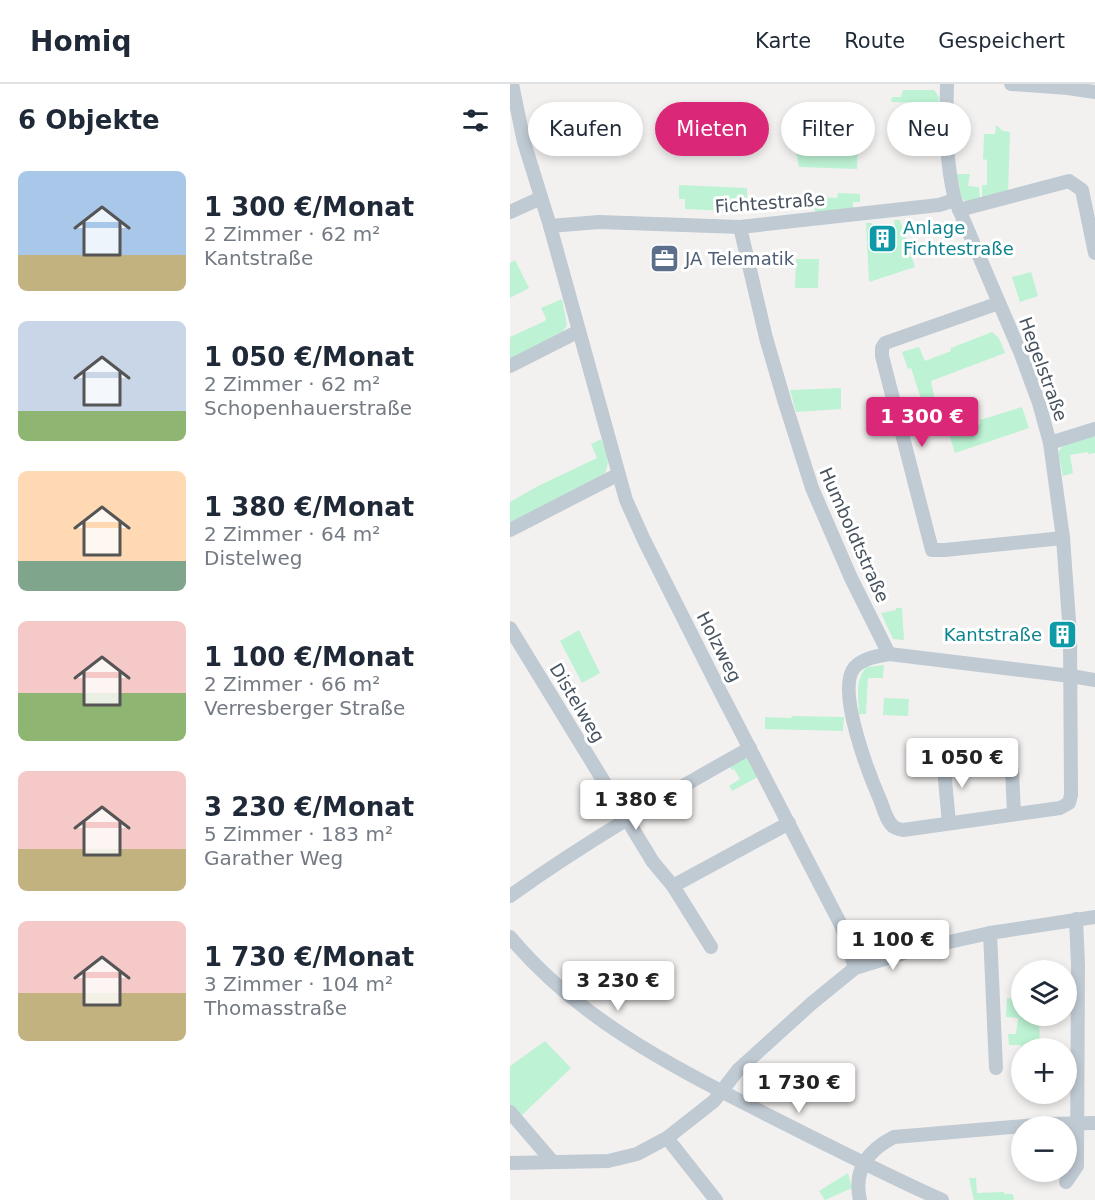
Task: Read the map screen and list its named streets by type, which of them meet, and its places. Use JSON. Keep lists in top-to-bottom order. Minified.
{"streets":{"street":["Fichtestraße","Hegelstraße","Humboldtstraße","Holzweg","Distelweg"]},"crossings":[["Fichtestraße","Hegelstraße"],["Fichtestraße","Humboldtstraße"],["Fichtestraße","Holzweg"]],"places":{"building":["Anlage Fichtestraße","Kantstraße"],"office":["JA Telematik"]},"page":{"header":"Homiq","nav":["Karte","Route","Gespeichert"],"heading":"6 Objekte","chip":["Kaufen","Mieten","Filter","Neu"],"list":[{"name":"1 300 €/Monat","note":"2 Zimmer · 62 m² · Kantstraße"},{"name":"1 050 €/Monat","note":"2 Zimmer · 62 m² · Schopenhauerstraße"},{"name":"1 380 €/Monat","note":"2 Zimmer · 64 m² · Distelweg"},{"name":"1 100 €/Monat","note":"2 Zimmer · 66 m² · Verresberger Straße"},{"name":"3 230 €/Monat","note":"5 Zimmer · 183 m² · Garather Weg"},{"name":"1 730 €/Monat","note":"3 Zimmer · 104 m² · Thomasstraße"}],"price":["1 300 €","1 050 €","1 380 €","1 100 €","3 230 €","1 730 €"],"map_buttons":["+","−"]}}
